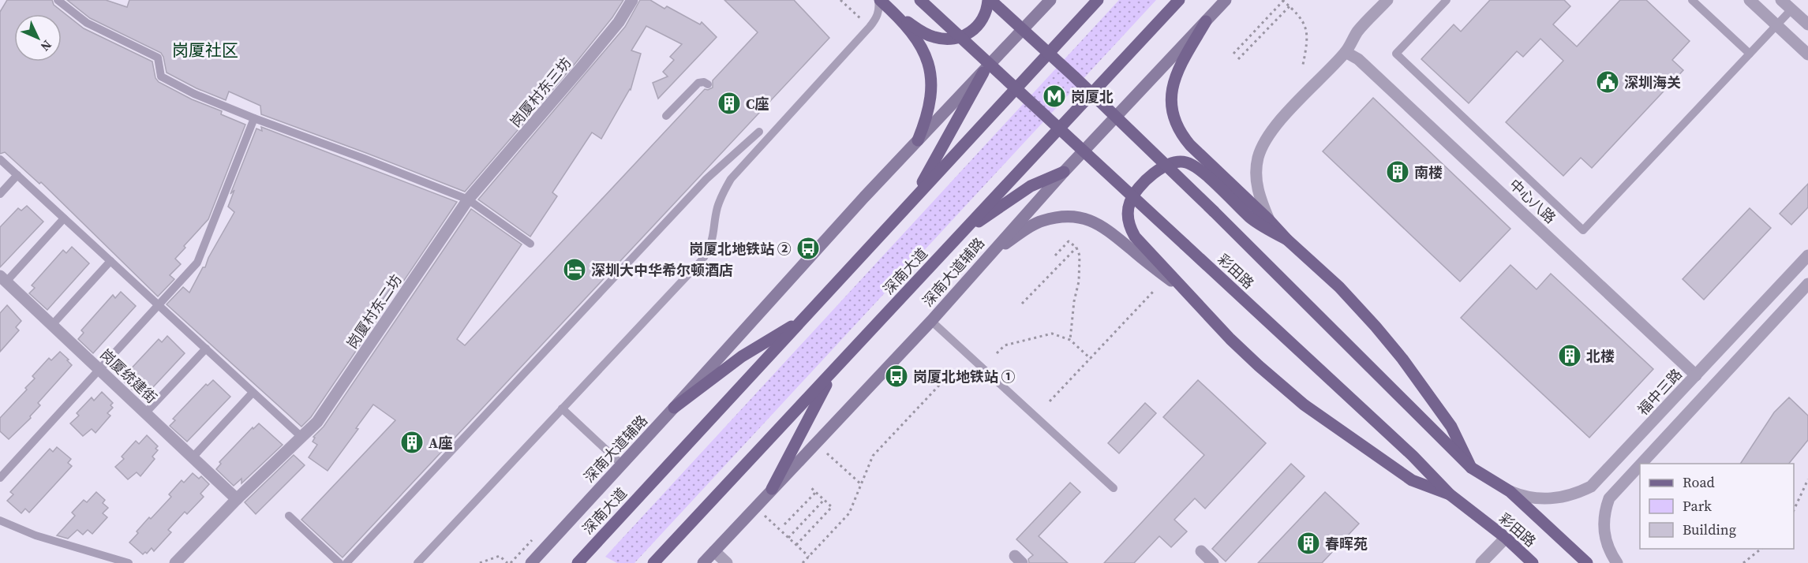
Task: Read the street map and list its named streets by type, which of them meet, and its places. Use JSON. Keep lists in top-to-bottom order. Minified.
{"streets":{"main road":["深南大道","彩田路","深南大道辅路"],"street":["岗厦村东三坊","中心八路","岗厦村东二坊","岗厦统建街","福中三路"]},"crossings":[["岗厦村东三坊","岗厦村东二坊"],["中心八路","福中三路"],["彩田路","福中三路"],["岗厦村东二坊","岗厦统建街"]],"districts":["岗厦社区"],"places":{"public building":["深圳海关"],"metro station":["岗厦北"],"building":["C座","南楼","北楼","A座","春晖苑"],"bus stop":["岗厦北地铁站 ②","岗厦北地铁站 ①"],"hotel":["深圳大中华希尔顿酒店"]},"legend":["Road","Park","Building"],"north":"bottom right"}
